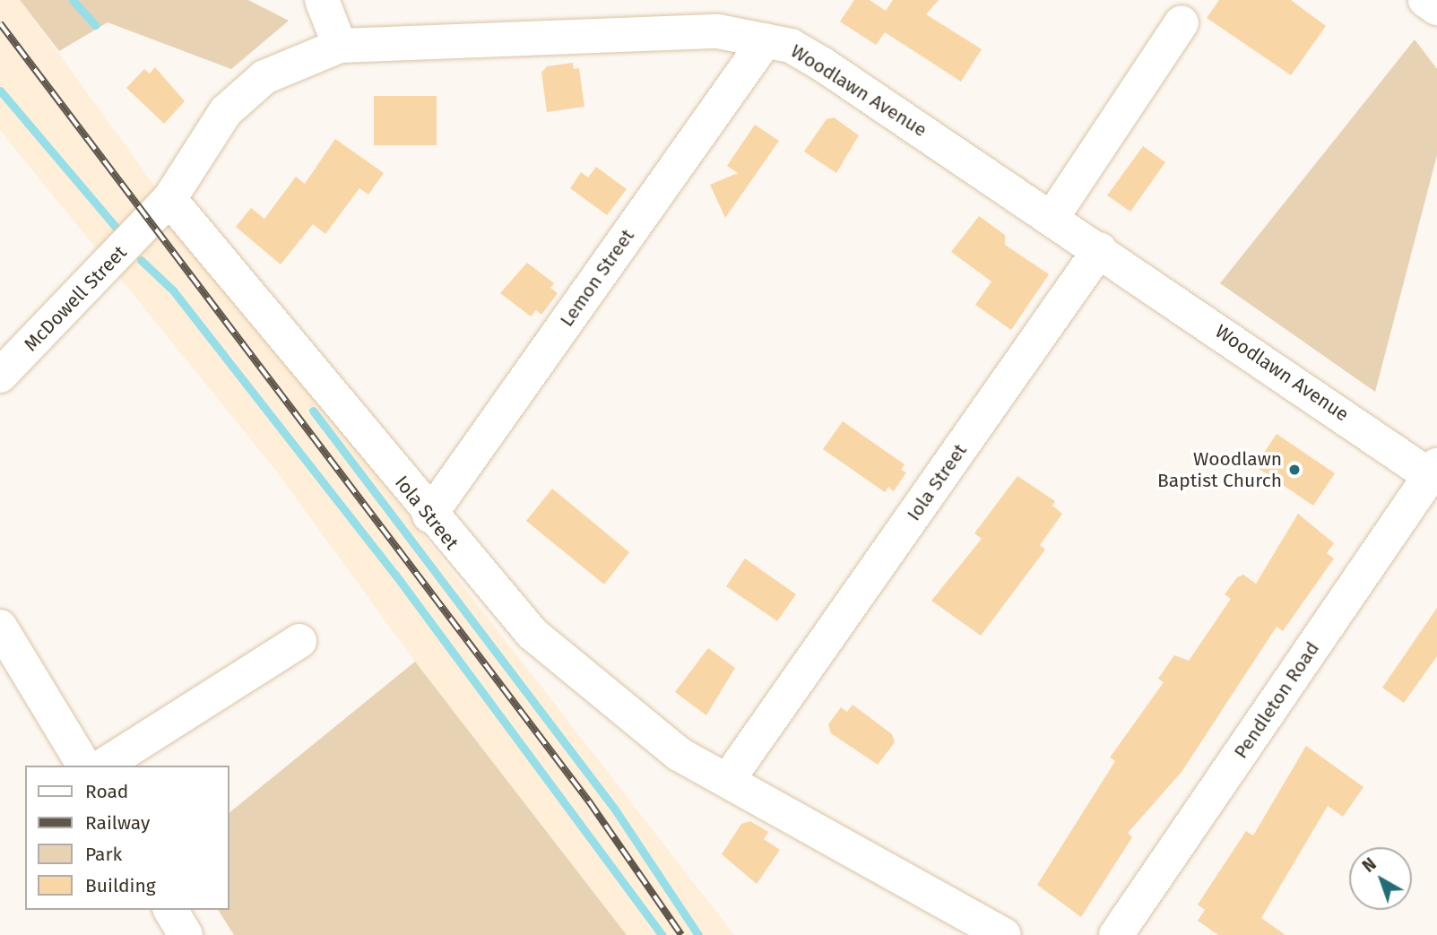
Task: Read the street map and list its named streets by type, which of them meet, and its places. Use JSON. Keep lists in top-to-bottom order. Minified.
{"streets":{"street":["Woodlawn Avenue","Lemon Street","McDowell Street","Iola Street","Pendleton Road"]},"crossings":[["Woodlawn Avenue","Lemon Street"],["Woodlawn Avenue","McDowell Street"],["Woodlawn Avenue","Iola Street"],["Woodlawn Avenue","Pendleton Road"],["Lemon Street","Iola Street"],["McDowell Street","Iola Street"]],"places":["Woodlawn Baptist Church"],"legend":["Road","Railway","Park","Building"],"north":"top left"}
